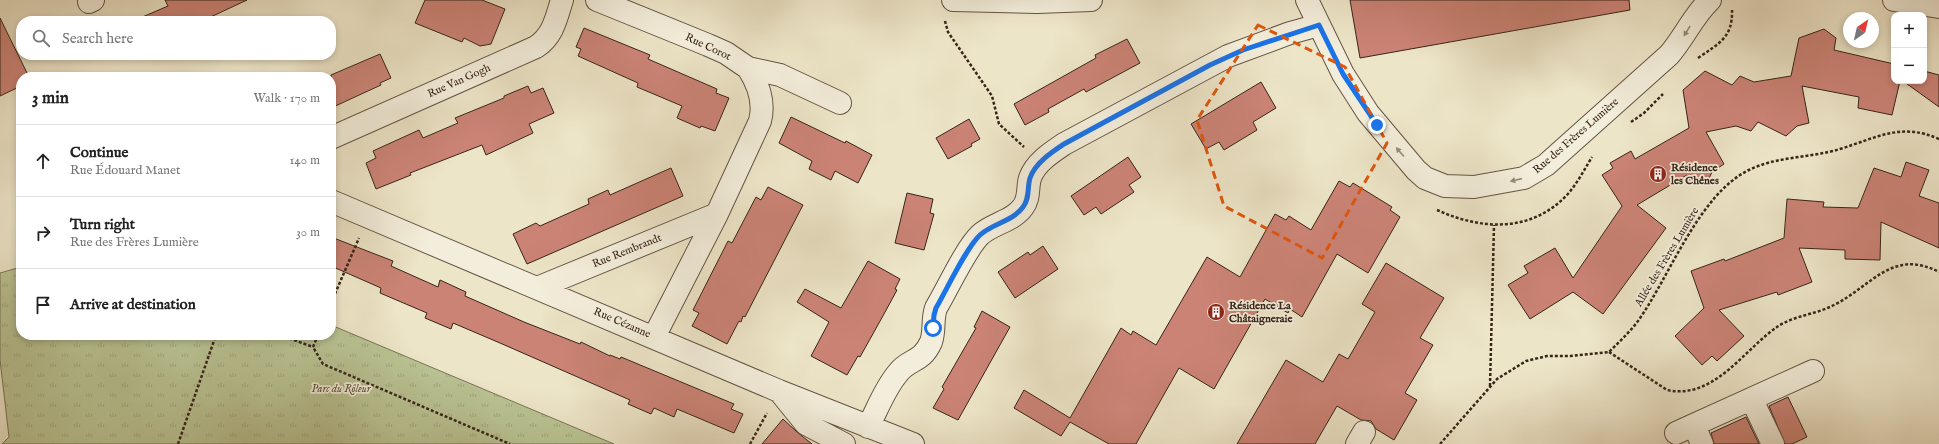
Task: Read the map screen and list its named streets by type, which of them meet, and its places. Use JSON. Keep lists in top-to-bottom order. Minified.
{"streets":{"street":["Rue Corot","Rue Van Gogh","Rue des Frères Lumière","Rue Rembrandt","Rue Cézanne"],"path":["Allée des Frères Lumière"]},"crossings":[["Rue Rembrandt","Rue Cézanne"]],"parks":["Parc du Rôleur"],"places":{"building":["Résidence les Chênes","Résidence La Châtaigneraie"]},"north":"top right","page":{"map_buttons":["+","−"],"search":"Search here","heading":["3 min","Walk · 170 m"],"list":[["Continue","Rue Édouard Manet","140 m"],["Turn right","Rue des Frères Lumière","30 m"],"Arrive at destination"]}}
